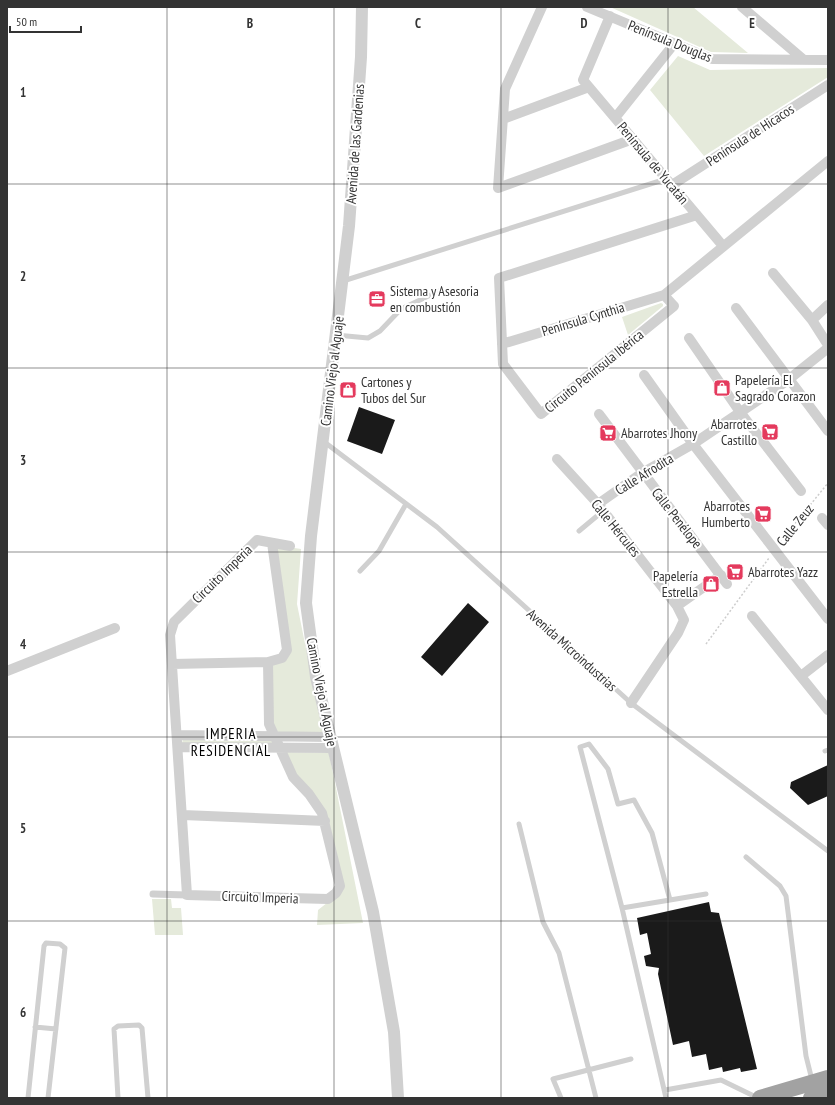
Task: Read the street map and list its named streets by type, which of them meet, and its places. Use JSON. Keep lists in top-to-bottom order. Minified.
{"streets":{"street":["Península Douglas","Península de Hicacos","Avenida de las Gardenias","Península de Yucatán","Península Cynthia","Camino Viejo al Aguaje","Circuito Península Ibérica","Calle Afrodita","Calle Penélope","Calle Hércules","Circuito Imperia"],"lane":["Avenida Microindustrias"],"path":["Calle Zeuz"]},"crossings":[["Península de Hicacos","Península de Yucatán"],["Avenida de las Gardenias","Camino Viejo al Aguaje"],["Península de Yucatán","Circuito Península Ibérica"],["Península Cynthia","Circuito Península Ibérica"],["Camino Viejo al Aguaje","Avenida Microindustrias"],["Calle Afrodita","Calle Penélope"],["Calle Afrodita","Calle Hércules"],["Calle Hércules","Avenida Microindustrias"]],"districts":["IMPERIA RESIDENCIAL"],"places":{"office":["Sistema y Asesoria en combustión"],"shop":["Papelería El Sagrado Corazon","Cartones y Tubos del Sur","Papelería Estrella"],"supermarket":["Abarrotes Castillo","Abarrotes Jhony","Abarrotes Humberto","Abarrotes Yazz"]},"scale_bar":"50 m","grid":{"columns":["B","C","D","E"],"rows":["1","2","3","4","5","6"]}}
